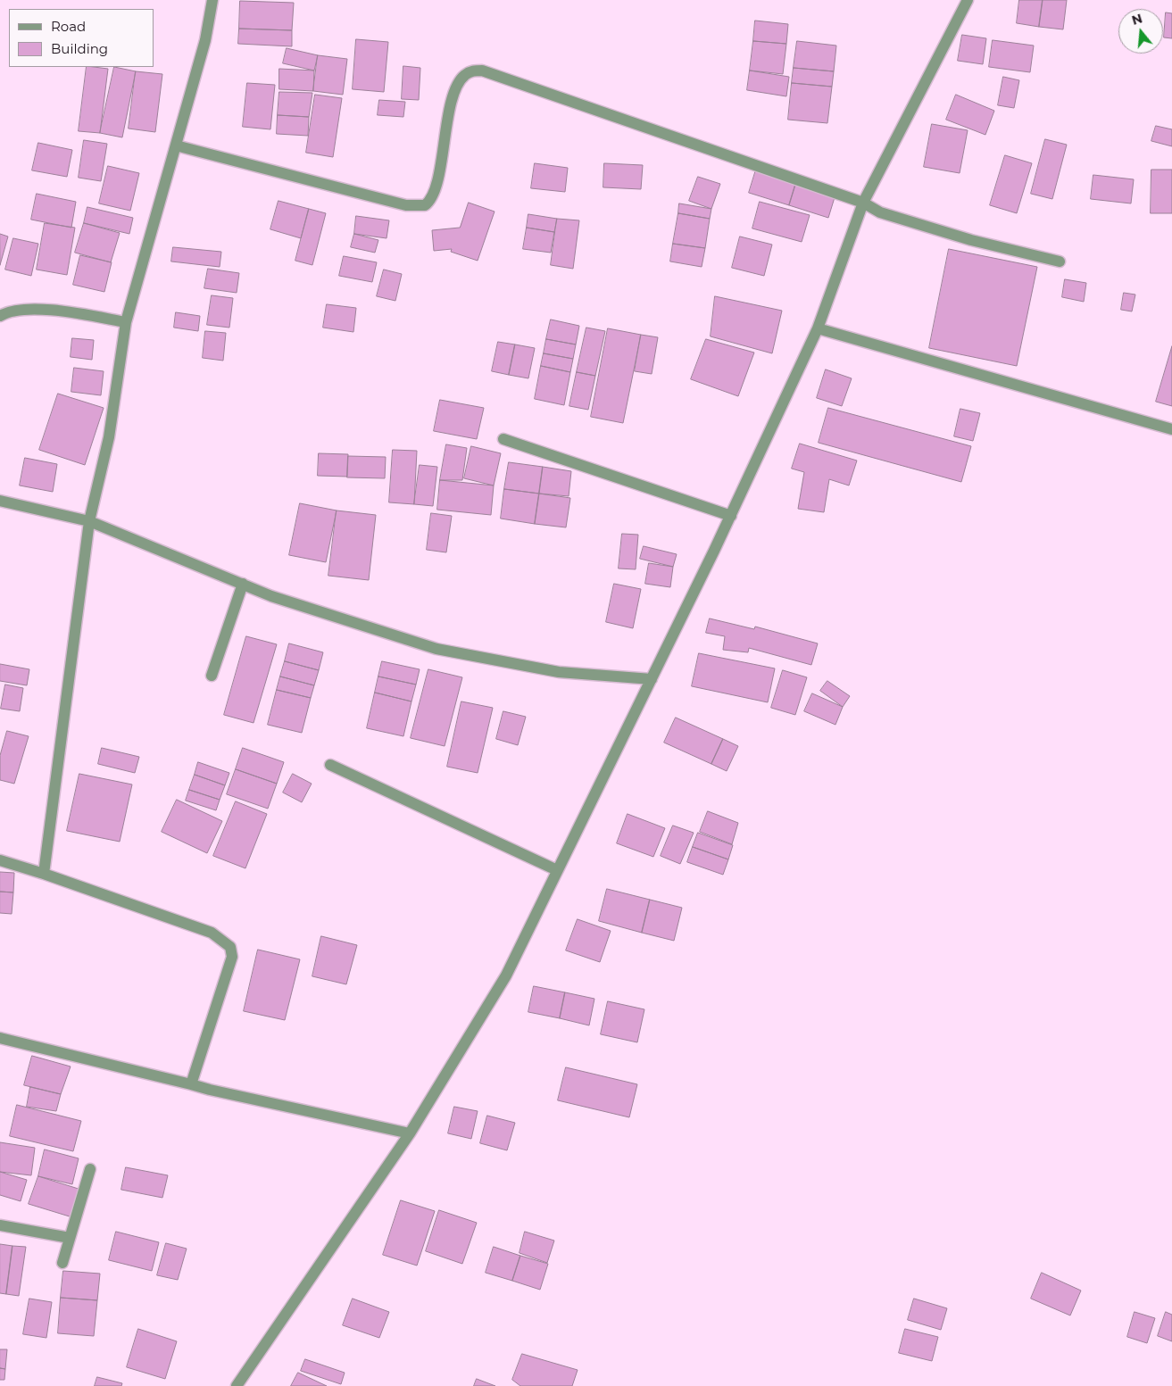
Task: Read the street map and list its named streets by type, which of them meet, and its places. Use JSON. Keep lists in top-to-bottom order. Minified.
{"legend":["Road","Building"],"north":"top"}
